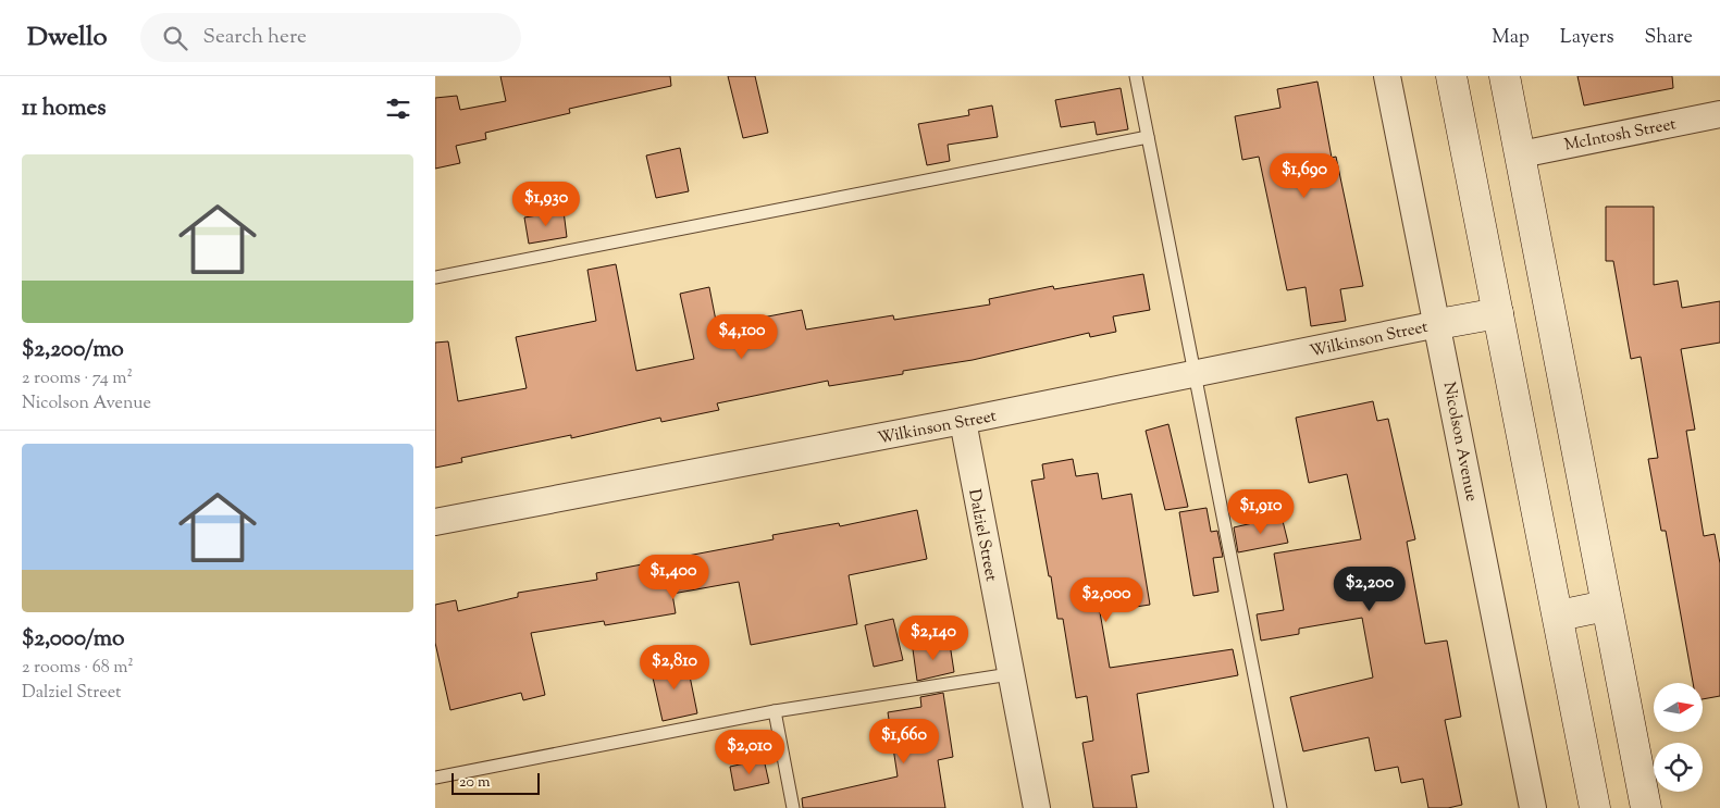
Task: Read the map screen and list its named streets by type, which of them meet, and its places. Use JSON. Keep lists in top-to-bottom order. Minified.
{"streets":{"street":["McIntosh Street","Wilkinson Street","Nicolson Avenue","Dalziel Street"]},"crossings":[["Wilkinson Street","Nicolson Avenue"],["Wilkinson Street","Dalziel Street"]],"scale_bar":"20 m","north":"right","page":{"header":"Dwello","search":"Search here","nav":["Map","Layers","Share"],"heading":"11 homes","list":[{"name":"$2,200/mo","note":"2 rooms · 74 m² · Nicolson Avenue"},{"name":"$2,000/mo","note":"2 rooms · 68 m² · Dalziel Street"}],"price":["$1,690","$1,930","$4,100","$1,910","$1,400","$2,200","$2,000","$2,140","$2,810","$1,660","$2,010"],"scale":"20 m"}}
